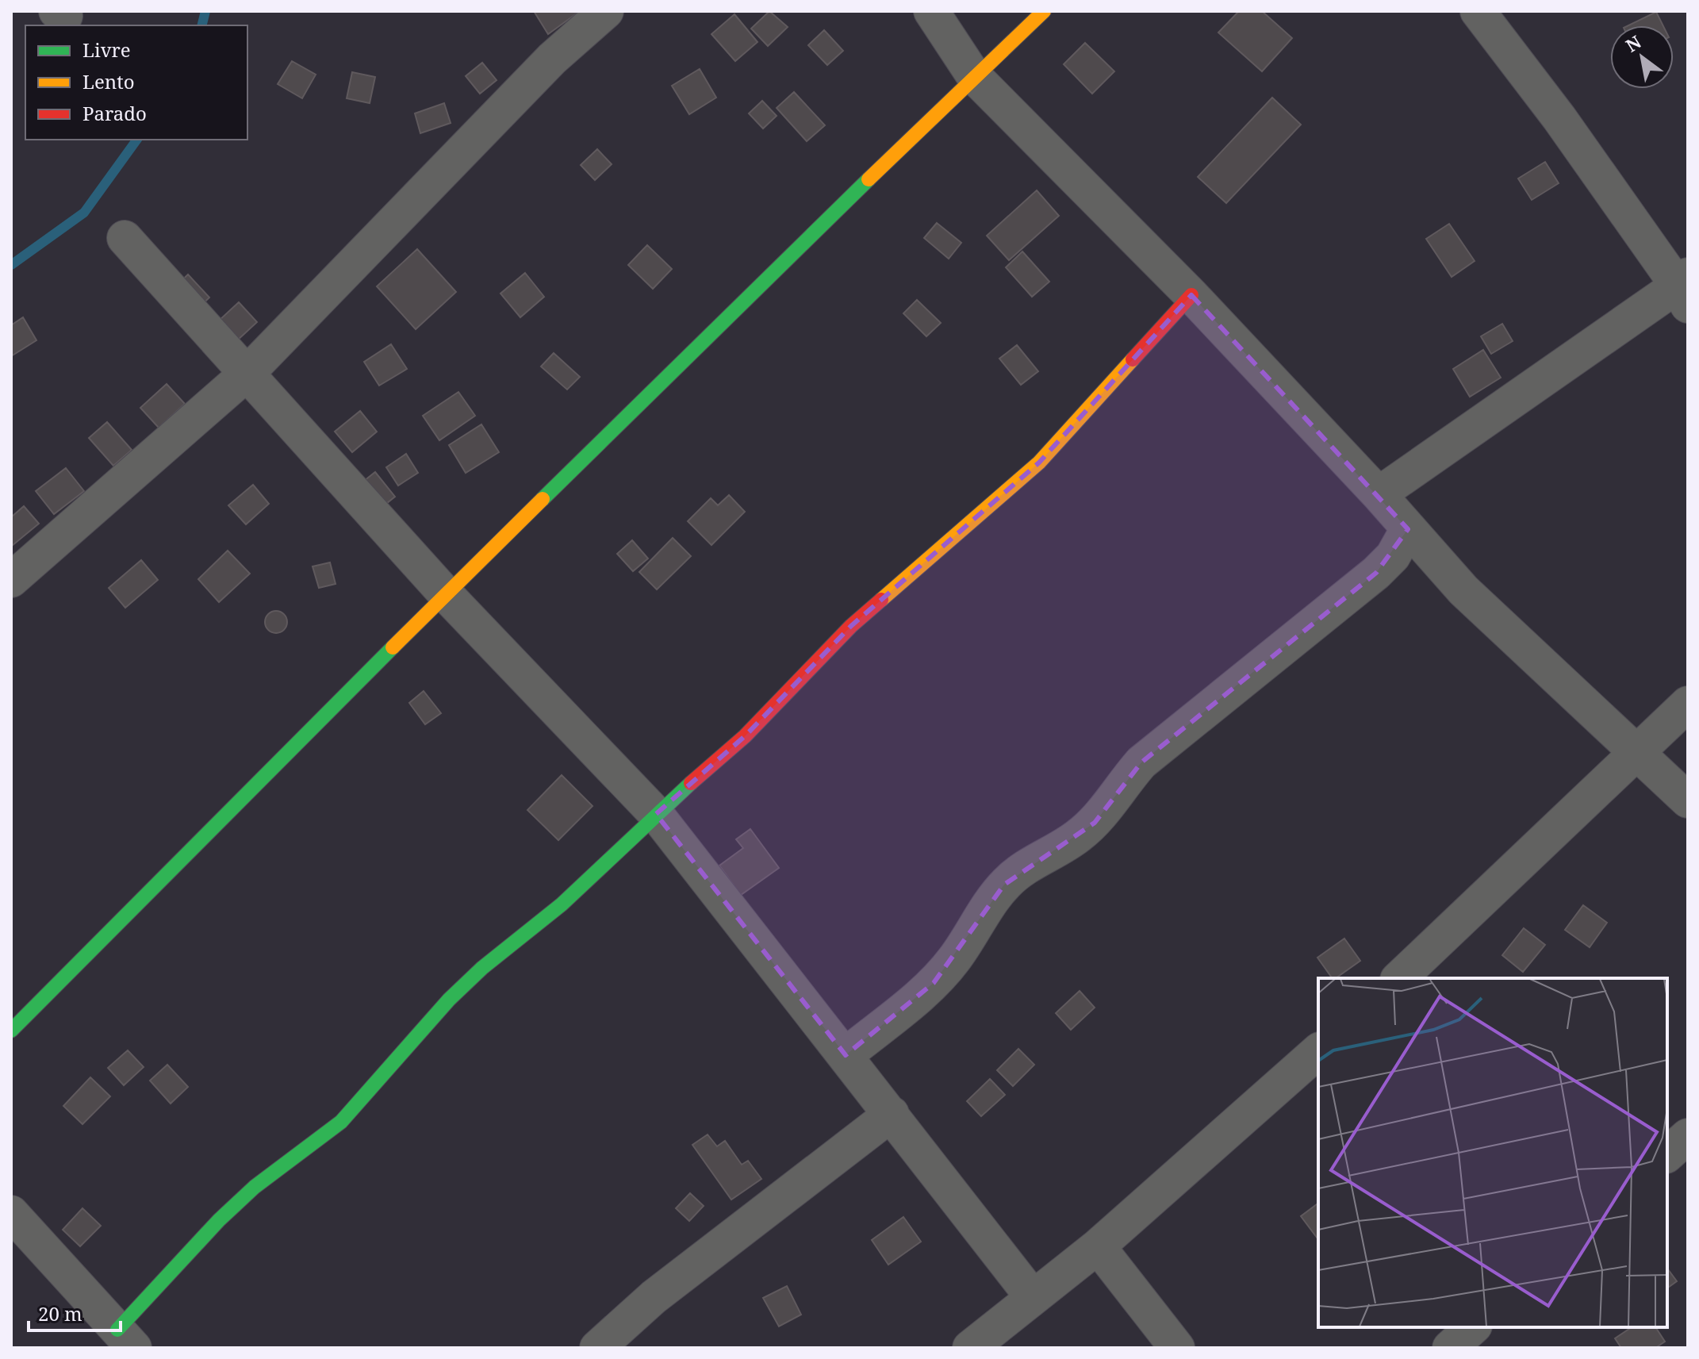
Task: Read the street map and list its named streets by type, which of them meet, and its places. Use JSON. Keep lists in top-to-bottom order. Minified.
{"legend":["Livre","Lento","Parado"],"scale_bar":"20 m","north":"top left"}
